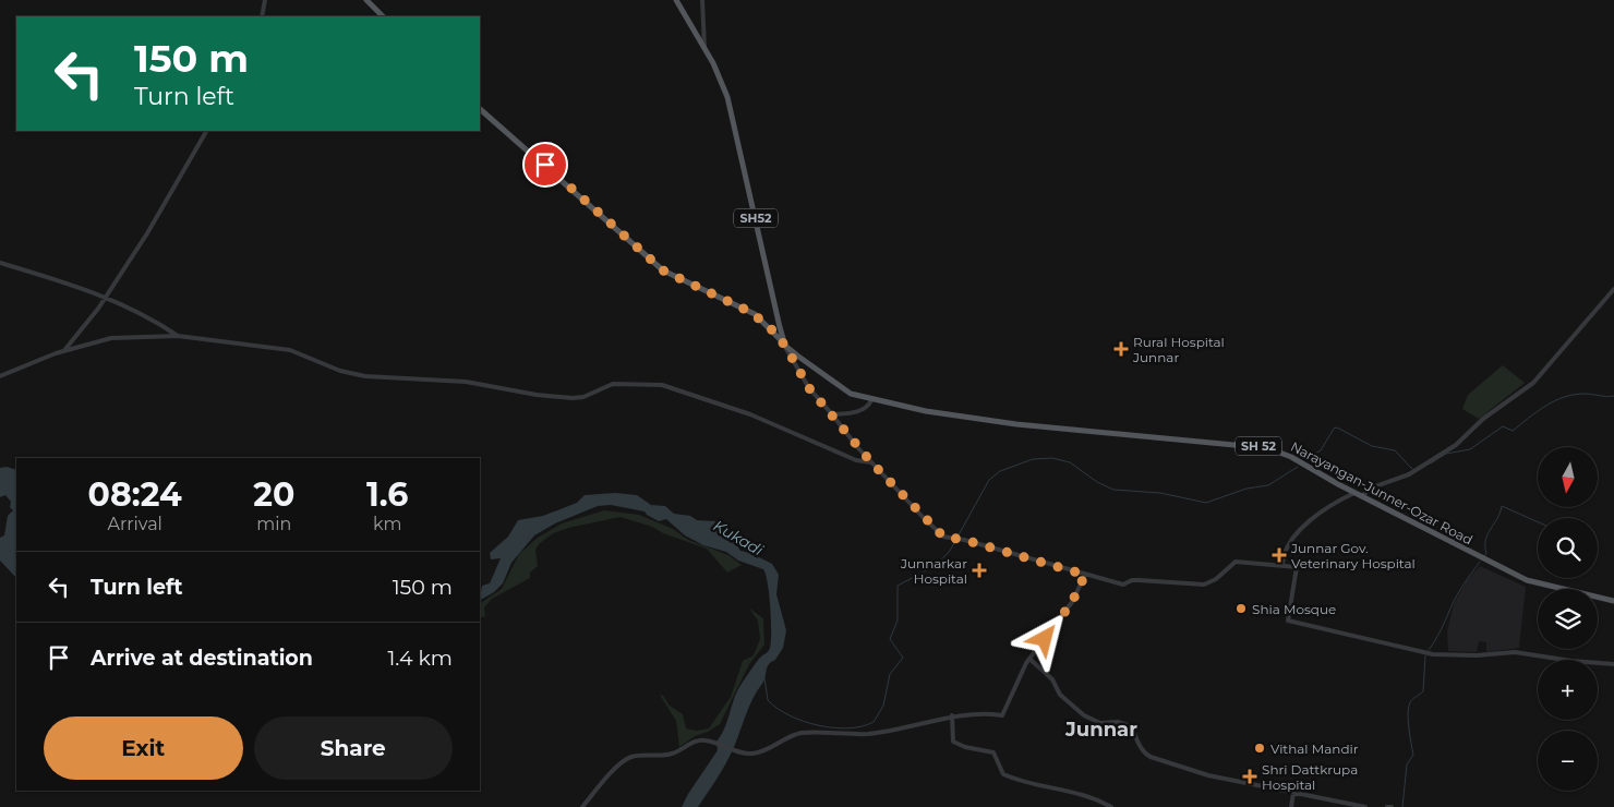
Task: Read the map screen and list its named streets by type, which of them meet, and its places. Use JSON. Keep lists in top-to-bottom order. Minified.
{"streets":{"main road":["SH52","SH 52","Narayangan-Junner-Ozar Road"]},"crossings":[["SH52","Narayangan-Junner-Ozar Road"]],"districts":["Junnar"],"water":["Kukadi"],"places":{"health":["Rural Hospital Junnar","Junnar Gov. Veterinary Hospital","Junnarkar Hospital","Shri Dattkrupa Hospital"],"other":["Shia Mosque","Vithal Mandir"]},"north":"bottom","page":{"turn":["150 m","Turn left"],"map_buttons":["+","−"],"eta":["08:24","Arrival","20","min","1.6","km"],"list":[{"name":"Turn left","value":"150 m"},{"name":"Arrive at destination","value":"1.4 km"}],"buttons":["Exit","Share"]}}
